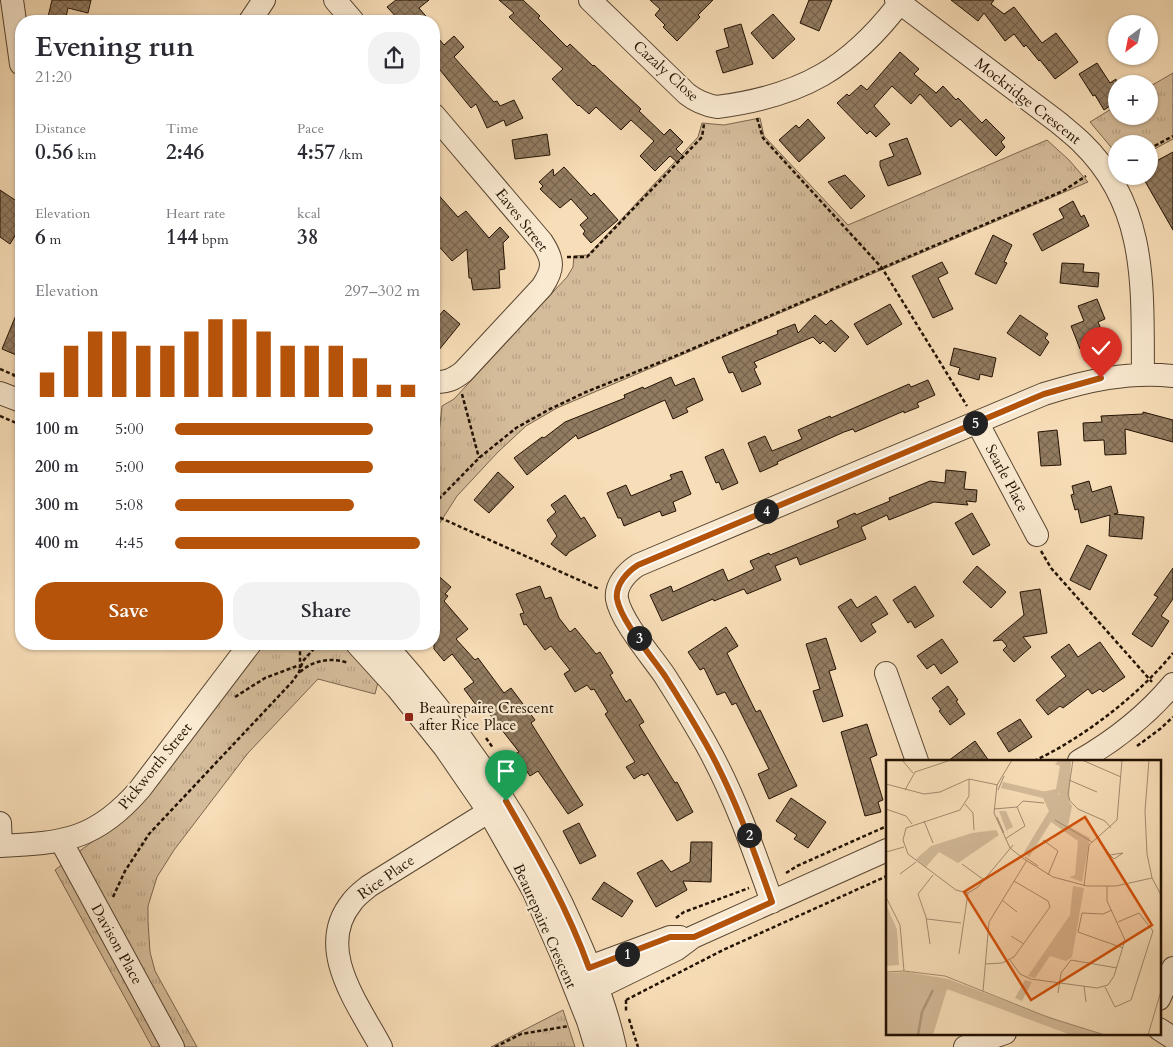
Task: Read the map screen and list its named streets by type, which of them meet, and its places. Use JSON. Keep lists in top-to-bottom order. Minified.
{"streets":{"street":["Cazaly Close","Mockridge Crescent","Eaves Street","Searle Place","Pickworth Street","Rice Place","Beaurepaire Crescent","Davison Place"]},"crossings":[["Cazaly Close","Mockridge Crescent"],["Pickworth Street","Davison Place"],["Rice Place","Beaurepaire Crescent"]],"places":{"transit":["Beaurepaire Crescent after Rice Place"]},"north":"bottom left","page":{"map_buttons":["+","−"],"heading":["Evening run","21:20"],"stats":[["Distance","0.56 km"],["Time","2:46"],["Pace","4:57 /km"],["Elevation","6 m"],["Heart rate","144 bpm"],["kcal","38"]],"chart":["Elevation","297–302 m"],"list":[{"name":"100 m","note":"5:00"},{"name":"200 m","note":"5:00"},{"name":"300 m","note":"5:08"},{"name":"400 m","note":"4:45"}],"pins":["5","4","3","2","1"],"buttons":["Save","Share"]}}
